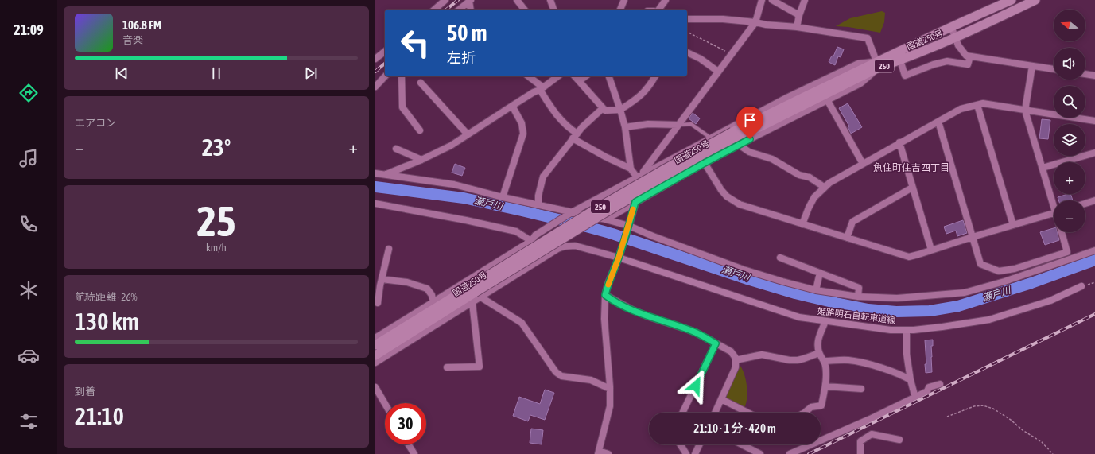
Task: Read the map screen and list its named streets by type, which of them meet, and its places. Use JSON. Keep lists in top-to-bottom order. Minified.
{"streets":{"highway":["国道250号","250"],"main road":["姫路明石自転車道線"]},"districts":["魚住町住吉四丁目"],"water":["瀬戸川"],"north":"left","page":{"tabs":"21:09","map_buttons":["+","−"],"turn":["50 m","左折"],"song":["106.8 FM","音楽"],"tile":["エアコン",["25","km/h"],["航続距離 · 26%","130 km"],["到着","21:10"]],"heat":["−","23°","+"],"limit":"30","trip":"21:10 · 1 分 · 420 m"}}
